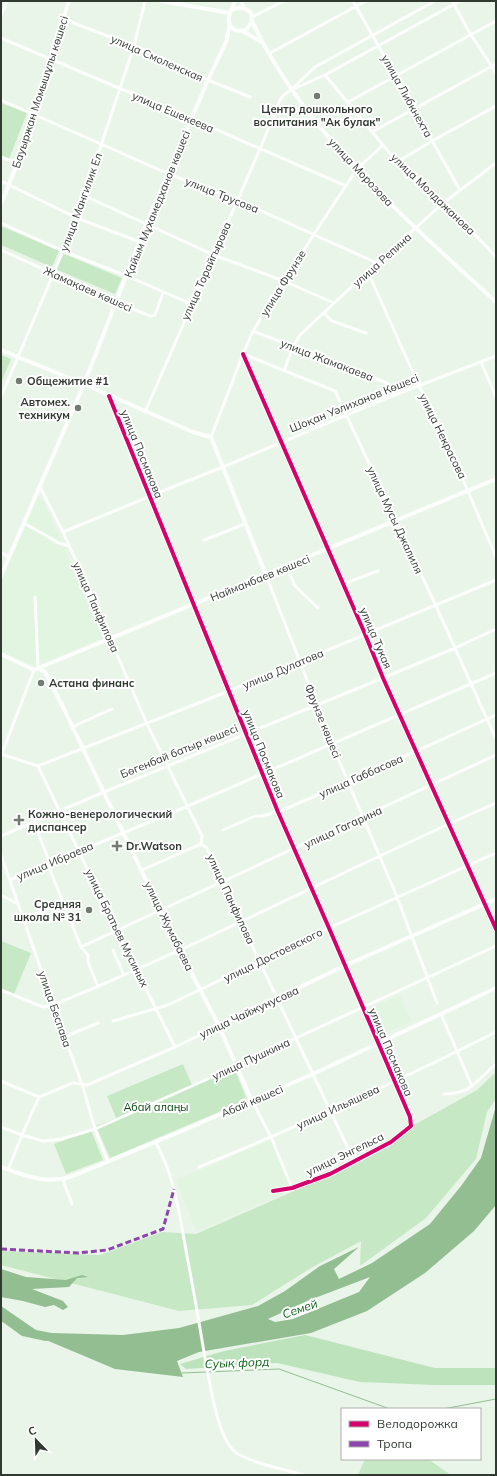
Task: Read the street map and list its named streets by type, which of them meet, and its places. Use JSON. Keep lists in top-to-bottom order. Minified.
{"streets":{"street":["улица Смоленская","Бауыржан Момышұлы көшесі","улица Либкнехта","улица Ешекеева","улица Морозова","улица Молдажанова","улица Трусова","улица Мангилик Ел","Қайым Мұхамедханов көшесі","улица Репина","улица Торайгырова","улица Фрунзе","Жамақаев көшесі","улица Жамакаева","Шоқан Уәлиханов Көшесі","улица Некрасова","улица Посмакова","улица Мусы Джалиля","Найманбаев көшесі","улица Панфилова","улица Тукая","улица Дулатова","Фрунзе көшесі","Бөгенбай батыр көшесі","улица Габбасова","улица Гагарина","улица Ибраева","улица Жумабаева","улица Братьев Мусиных","улица Достоевского","улица Беспава","улица Чайжунусова","улица Пушкина","Абай көшесі","улица Ильяшева","улица Энгельса"]},"crossings":[["улица Смоленская","Бауыржан Момышұлы көшесі"],["улица Смоленская","улица Мангилик Ел"],["улица Смоленская","Қайым Мұхамедханов көшесі"],["Бауыржан Момышұлы көшесі","улица Ешекеева"],["Бауыржан Момышұлы көшесі","улица Трусова"],["улица Либкнехта","улица Репина"],["улица Либкнехта","улица Торайгырова"],["улица Ешекеева","улица Мангилик Ел"],["улица Ешекеева","Қайым Мұхамедханов көшесі"],["улица Ешекеева","улица Торайгырова"],["улица Ешекеева","улица Фрунзе"],["улица Морозова","Қайым Мұхамедханов көшесі"],["улица Морозова","улица Репина"],["улица Морозова","улица Торайгырова"],["улица Морозова","улица Фрунзе"],["улица Молдажанова","улица Репина"],["улица Молдажанова","улица Торайгырова"],["улица Молдажанова","улица Фрунзе"],["улица Трусова","улица Мангилик Ел"],["улица Трусова","Қайым Мұхамедханов көшесі"],["улица Трусова","улица Репина"],["улица Трусова","улица Торайгырова"],["улица Трусова","улица Фрунзе"],["улица Мангилик Ел","Жамақаев көшесі"],["Қайым Мұхамедханов көшесі","Жамақаев көшесі"],["Қайым Мұхамедханов көшесі","улица Панфилова"],["улица Репина","улица Жамакаева"],["улица Репина","улица Некрасова"],["улица Репина","улица Мусы Джалиля"],["улица Фрунзе","улица Жамакаева"],["улица Фрунзе","улица Мусы Джалиля"],["улица Фрунзе","улица Тукая"],["улица Фрунзе","Фрунзе көшесі"],["улица Жамакаева","Шоқан Уәлиханов Көшесі"],["Шоқан Уәлиханов Көшесі","улица Некрасова"],["Шоқан Уәлиханов Көшесі","улица Посмакова"],["Шоқан Уәлиханов Көшесі","улица Мусы Джалиля"],["Шоқан Уәлиханов Көшесі","улица Панфилова"],["Шоқан Уәлиханов Көшесі","улица Тукая"],["Шоқан Уәлиханов Көшесі","Фрунзе көшесі"],["улица Некрасова","Найманбаев көшесі"],["улица Посмакова","Найманбаев көшесі"],["улица Посмакова","улица Дулатова"],["улица Посмакова","Бөгенбай батыр көшесі"],["улица Посмакова","улица Габбасова"],["улица Посмакова","улица Гагарина"],["улица Посмакова","улица Ибраева"],["улица Посмакова","улица Достоевского"],["улица Посмакова","улица Чайжунусова"],["улица Посмакова","улица Пушкина"],["улица Посмакова","Абай көшесі"],["улица Посмакова","улица Ильяшева"],["улица Посмакова","улица Энгельса"],["улица Мусы Джалиля","Найманбаев көшесі"],["улица Мусы Джалиля","улица Тукая"],["улица Мусы Джалиля","улица Дулатова"],["улица Мусы Джалиля","Бөгенбай батыр көшесі"],["улица Мусы Джалиля","улица Габбасова"],["улица Мусы Джалиля","улица Ибраева"],["Найманбаев көшесі","улица Панфилова"],["Найманбаев көшесі","улица Тукая"],["Найманбаев көшесі","Фрунзе көшесі"],["Найманбаев көшесі","улица Жумабаева"],["улица Панфилова","улица Дулатова"],["улица Панфилова","Бөгенбай батыр көшесі"],["улица Панфилова","улица Гагарина"],["улица Панфилова","улица Ибраева"],["улица Панфилова","улица Достоевского"],["улица Панфилова","улица Чайжунусова"],["улица Панфилова","улица Пушкина"],["улица Панфилова","Абай көшесі"],["улица Панфилова","улица Ильяшева"],["улица Панфилова","улица Энгельса"],["улица Тукая","улица Дулатова"],["улица Тукая","Бөгенбай батыр көшесі"],["улица Тукая","улица Габбасова"],["улица Тукая","улица Гагарина"],["улица Тукая","улица Ибраева"],["улица Тукая","улица Достоевского"],["улица Тукая","улица Чайжунусова"],["улица Дулатова","Фрунзе көшесі"],["улица Дулатова","улица Жумабаева"],["улица Дулатова","улица Братьев Мусиных"],["Фрунзе көшесі","Бөгенбай батыр көшесі"],["Фрунзе көшесі","улица Габбасова"],["Фрунзе көшесі","улица Гагарина"],["Фрунзе көшесі","улица Ибраева"],["Фрунзе көшесі","улица Достоевского"],["Фрунзе көшесі","улица Чайжунусова"],["Фрунзе көшесі","улица Пушкина"],["Бөгенбай батыр көшесі","улица Жумабаева"],["Бөгенбай батыр көшесі","улица Братьев Мусиных"],["улица Гагарина","улица Жумабаева"],["улица Гагарина","улица Братьев Мусиных"],["улица Ибраева","улица Жумабаева"],["улица Ибраева","улица Братьев Мусиных"],["улица Ибраева","улица Беспава"],["улица Жумабаева","улица Достоевского"],["улица Жумабаева","улица Чайжунусова"],["улица Жумабаева","улица Пушкина"],["улица Жумабаева","Абай көшесі"],["улица Жумабаева","улица Ильяшева"],["улица Жумабаева","улица Энгельса"],["улица Братьев Мусиных","улица Достоевского"],["улица Братьев Мусиных","улица Чайжунусова"],["улица Беспава","улица Чайжунусова"],["улица Беспава","улица Пушкина"],["улица Беспава","Абай көшесі"]],"water":["Семей","Суық форд"],"parks":["Абай алаңы"],"places":{"other":["Центр дошкольного воспитания \"Ак булак\"","Общежитие #1","Автомех. техникум","Астана финанс","Средняя школа № 31"],"health":["Кожно-венерологический диспансер","Dr.Watson"]},"legend":["Велодорожка","Тропа"],"north":"top left"}
